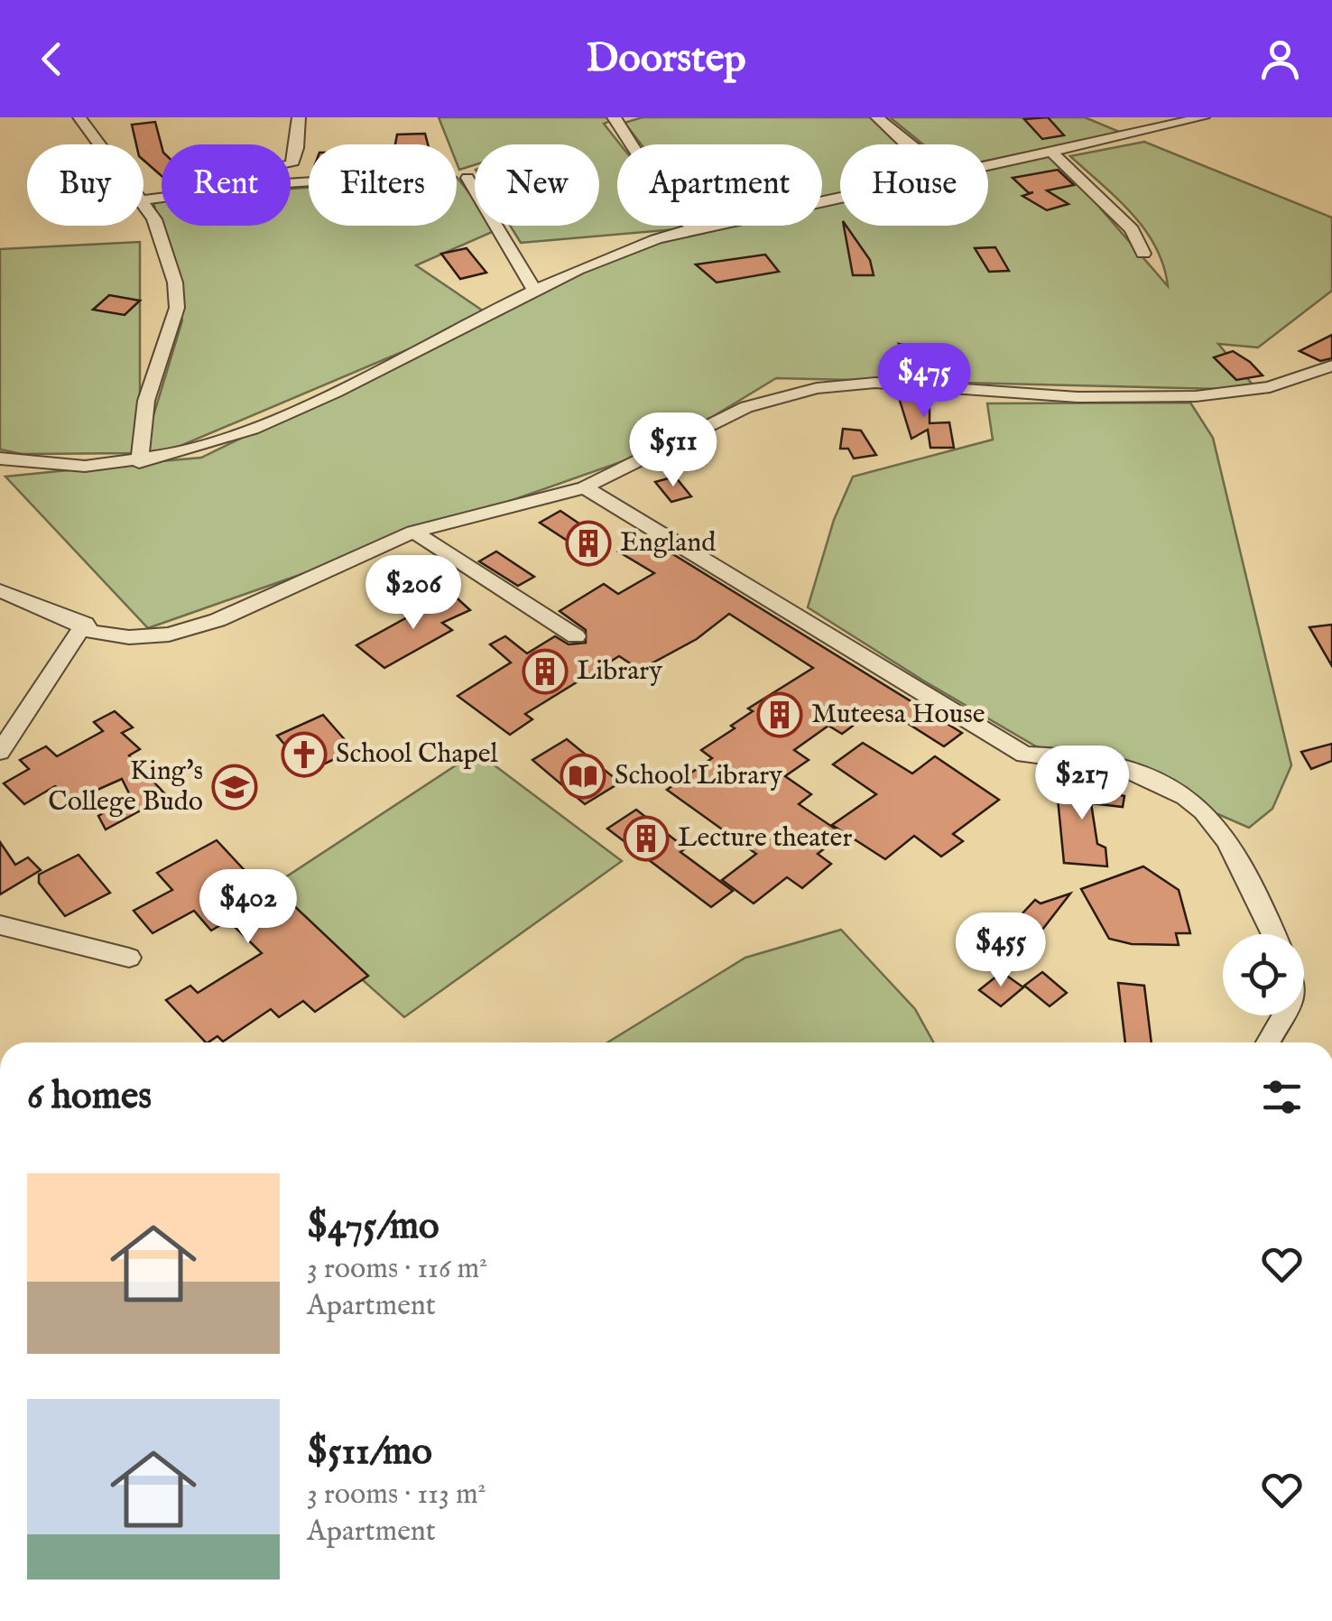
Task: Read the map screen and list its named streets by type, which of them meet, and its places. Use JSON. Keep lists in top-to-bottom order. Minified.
{"places":{"building":["England","Library","Muteesa House","Lecture theater"],"church":["School Chapel"],"library":["School Library"],"school or university":["King's College Budo"]},"page":{"header":"Doorstep","chip":["Buy","Rent","Filters","New","Apartment","House"],"price":["$475","$511","$206","$217","$402","$455"],"heading":"6 homes","list":[{"name":"$475/mo","note":"3 rooms · 116 m² · Apartment"},{"name":"$511/mo","note":"3 rooms · 113 m² · Apartment"}]}}
